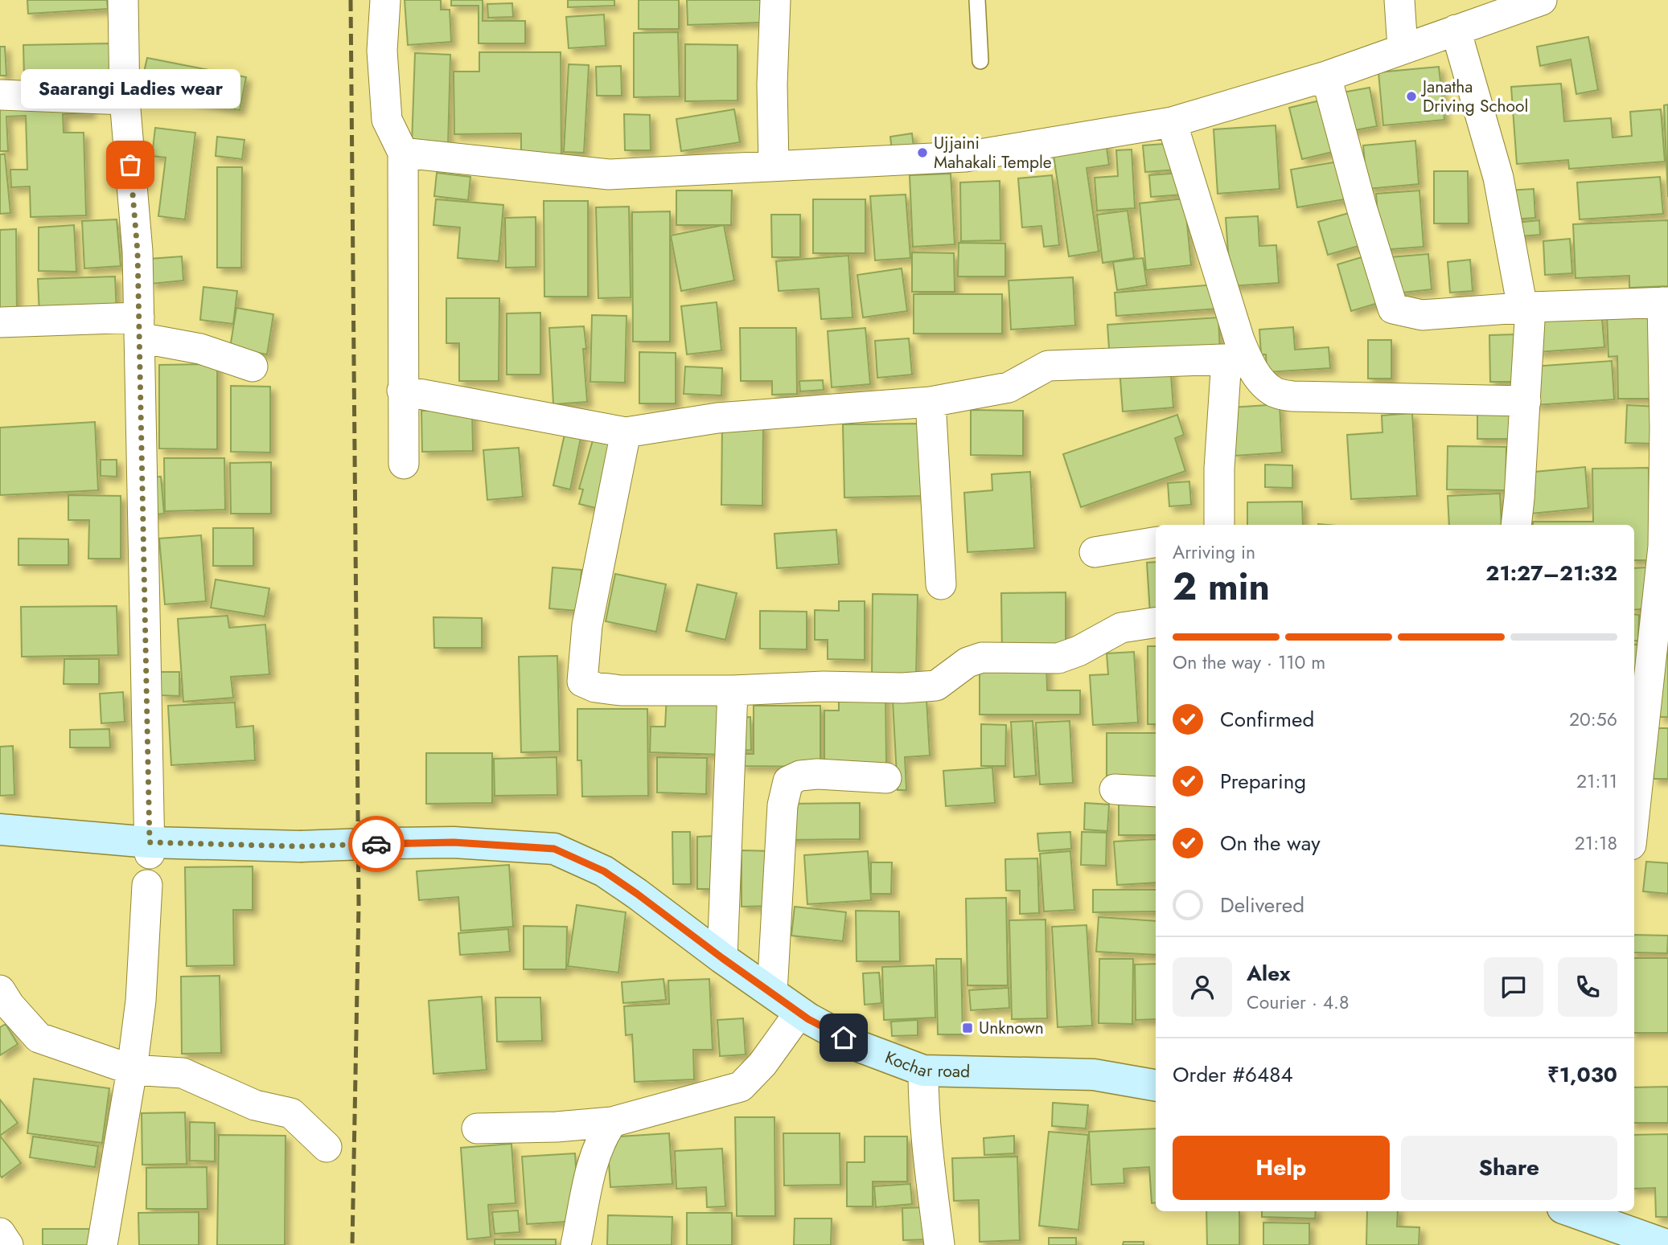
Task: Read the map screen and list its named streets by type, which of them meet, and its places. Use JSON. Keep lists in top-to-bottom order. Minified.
{"streets":{"street":["Kochar road"]},"places":{"other":["Janatha Driving School","Ujjaini Mahakali Temple","Saarangi Ladies wear"],"transit":["Unknown"]},"page":{"bubble":"Saarangi Ladies wear","heading":["2 min","Arriving in","21:27–21:32"],"panel":["Alex","Courier · 4.8","Order #6484","₹1,030"],"bar":"On the way · 110 m","list":[["Confirmed","20:56"],["Preparing","21:11"],["On the way","21:18"],"Delivered"],"buttons":["Help","Share"]}}
